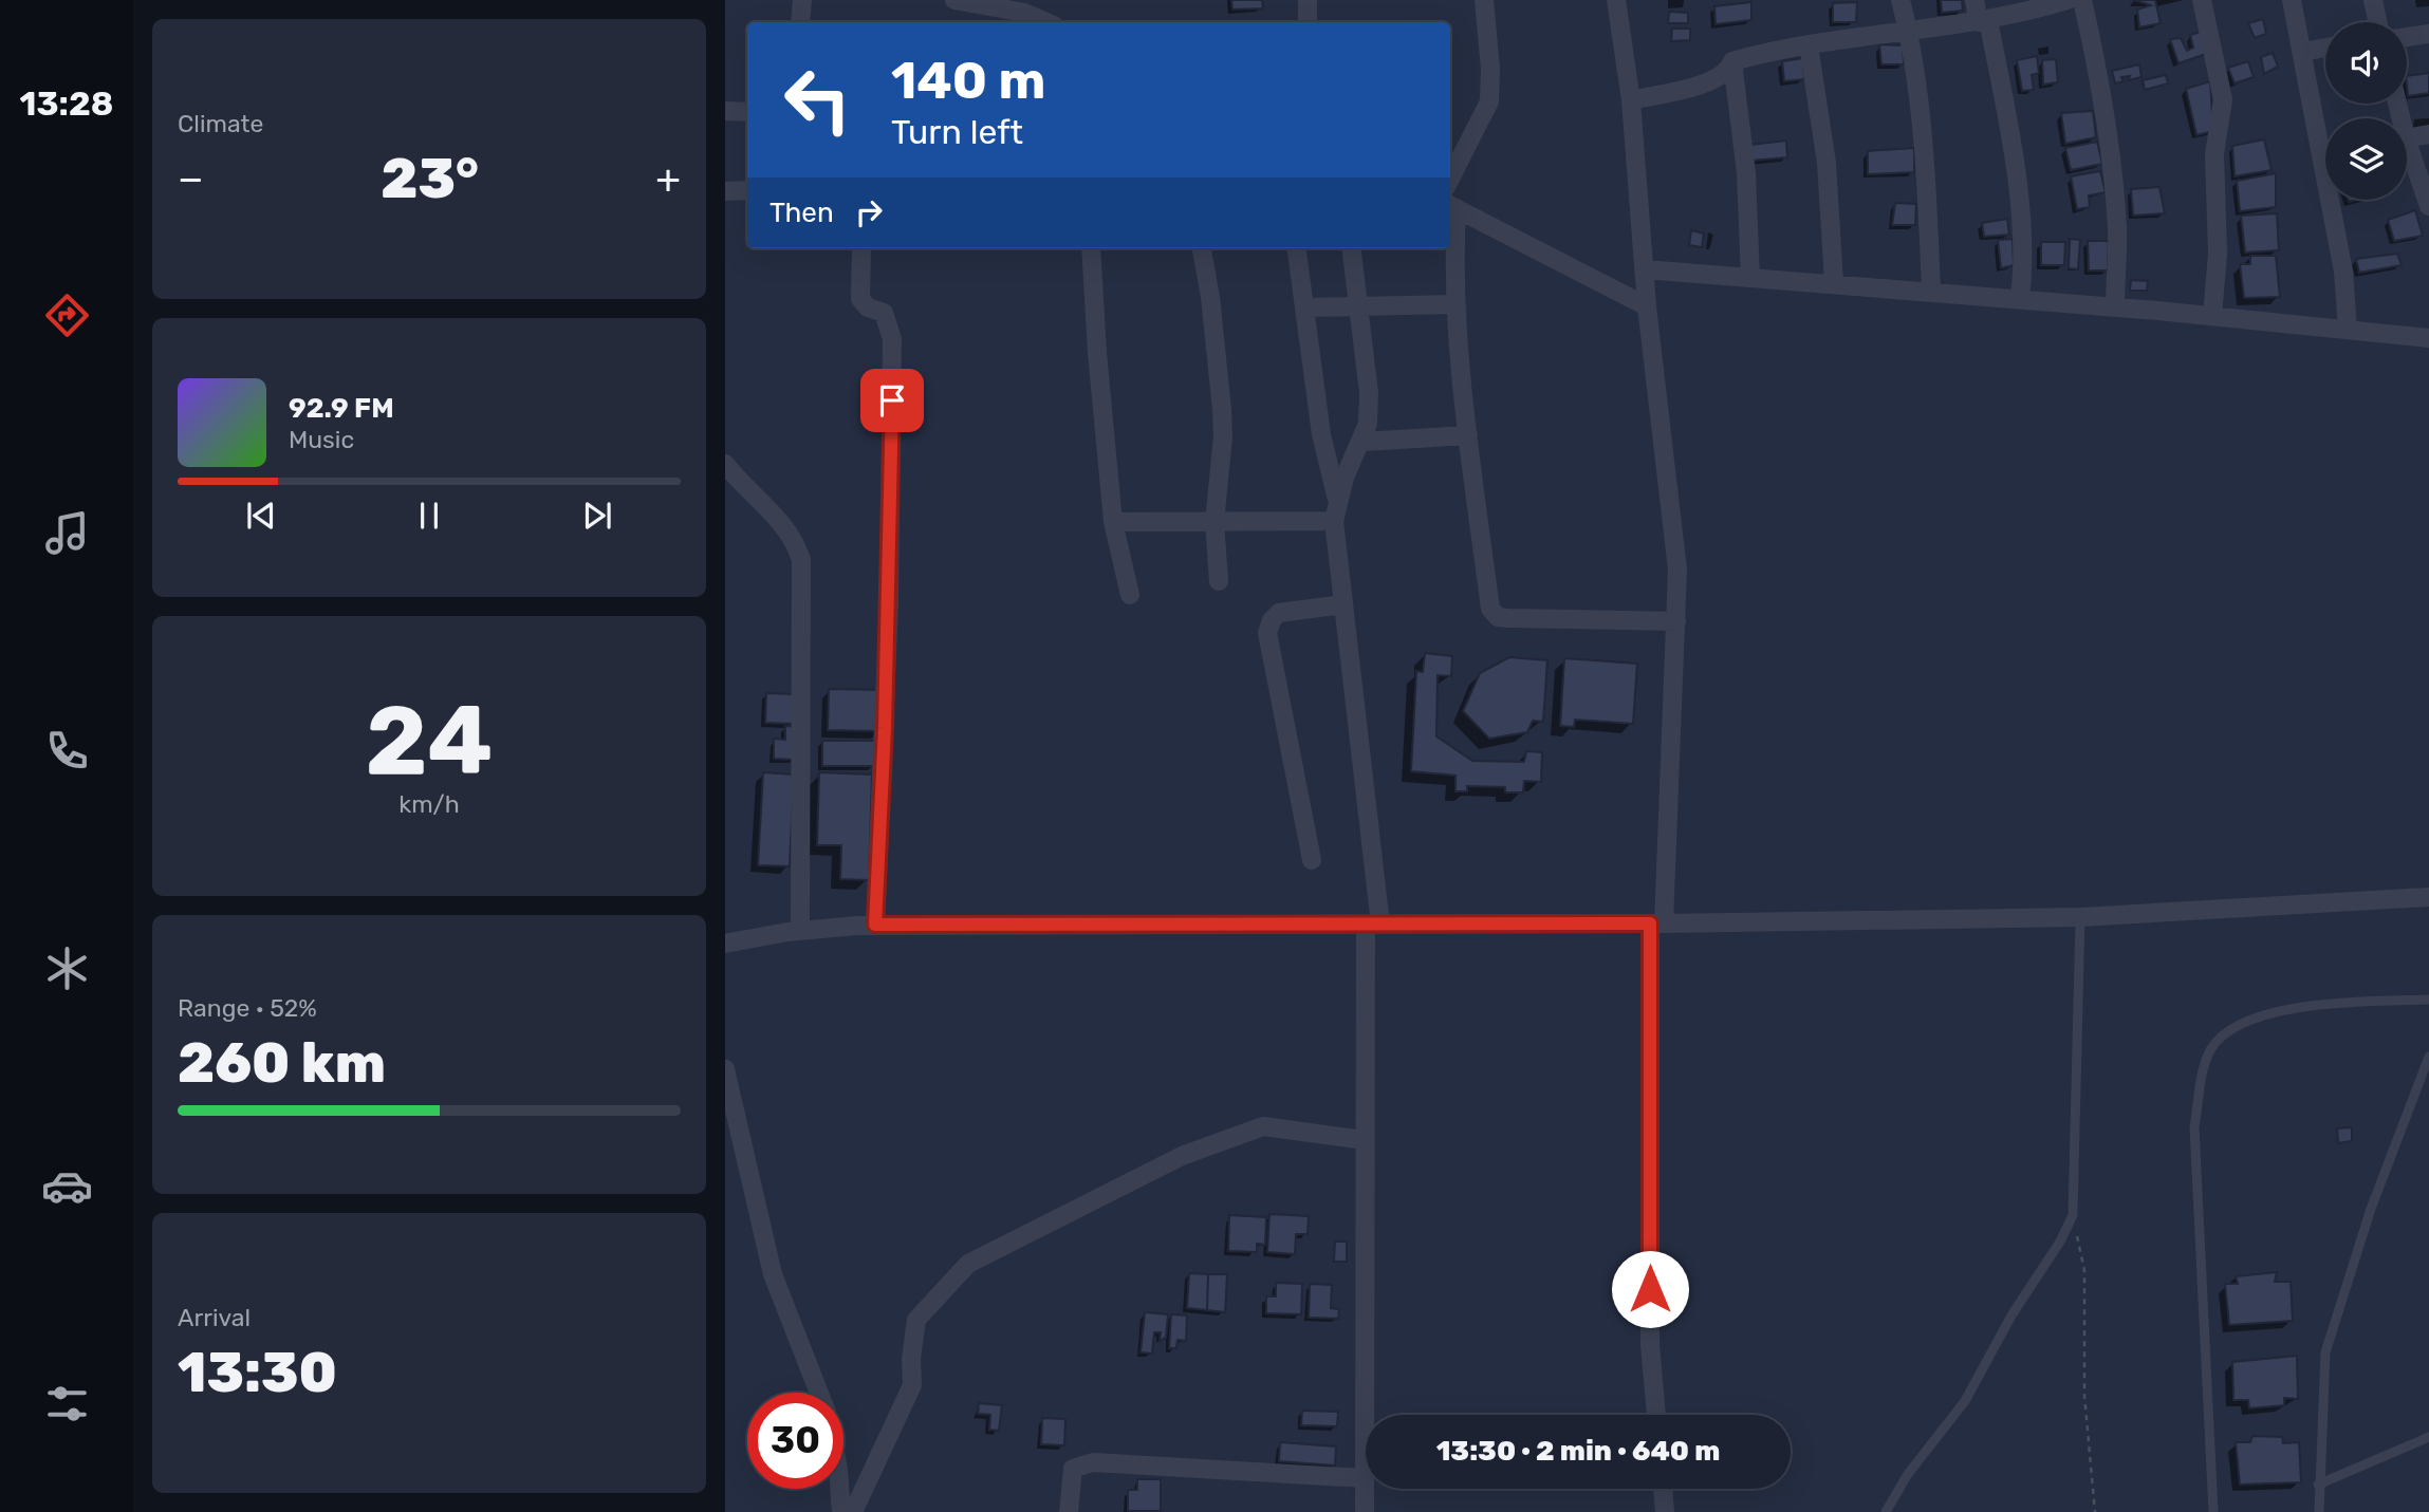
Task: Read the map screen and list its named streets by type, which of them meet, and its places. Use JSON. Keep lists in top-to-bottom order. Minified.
{"page":{"tabs":"13:28","tile":["Climate",["24","km/h"],["Range · 52%","260 km"],["Arrival","13:30"]],"turn":["140 m","Turn left"],"heat":["−","23°","+"],"then":"Then","song":["92.9 FM","Music"],"limit":"30","trip":"13:30 · 2 min · 640 m"}}
